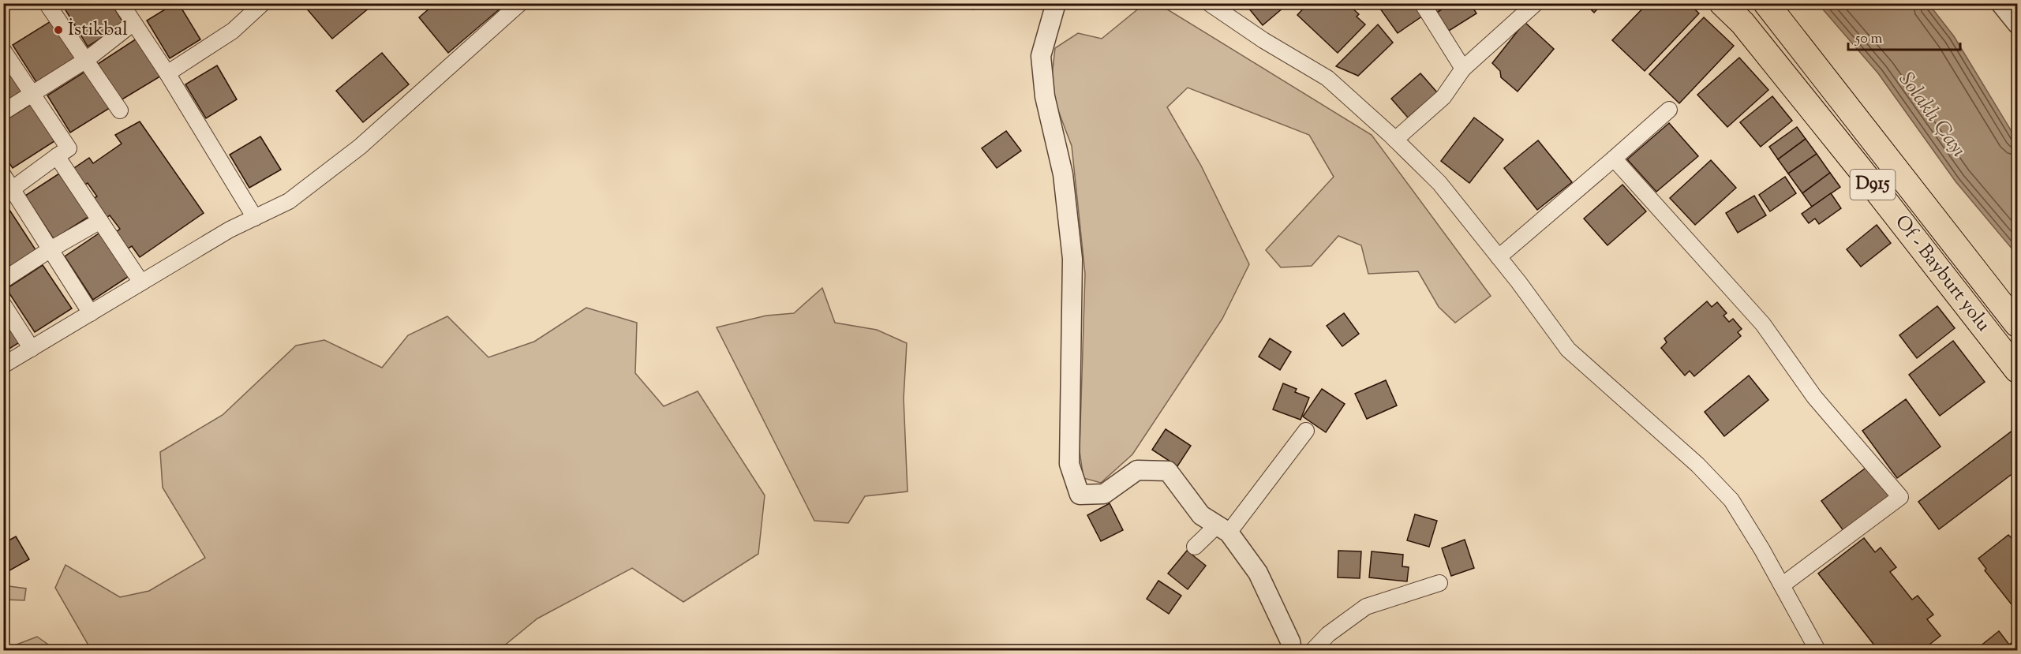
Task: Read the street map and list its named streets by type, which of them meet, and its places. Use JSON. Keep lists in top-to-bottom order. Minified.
{"streets":{"highway":["D915","Of - Bayburt yolu"]},"water":["Solaklı Çayı"],"places":["İstikbal"],"scale_bar":"50 m"}
